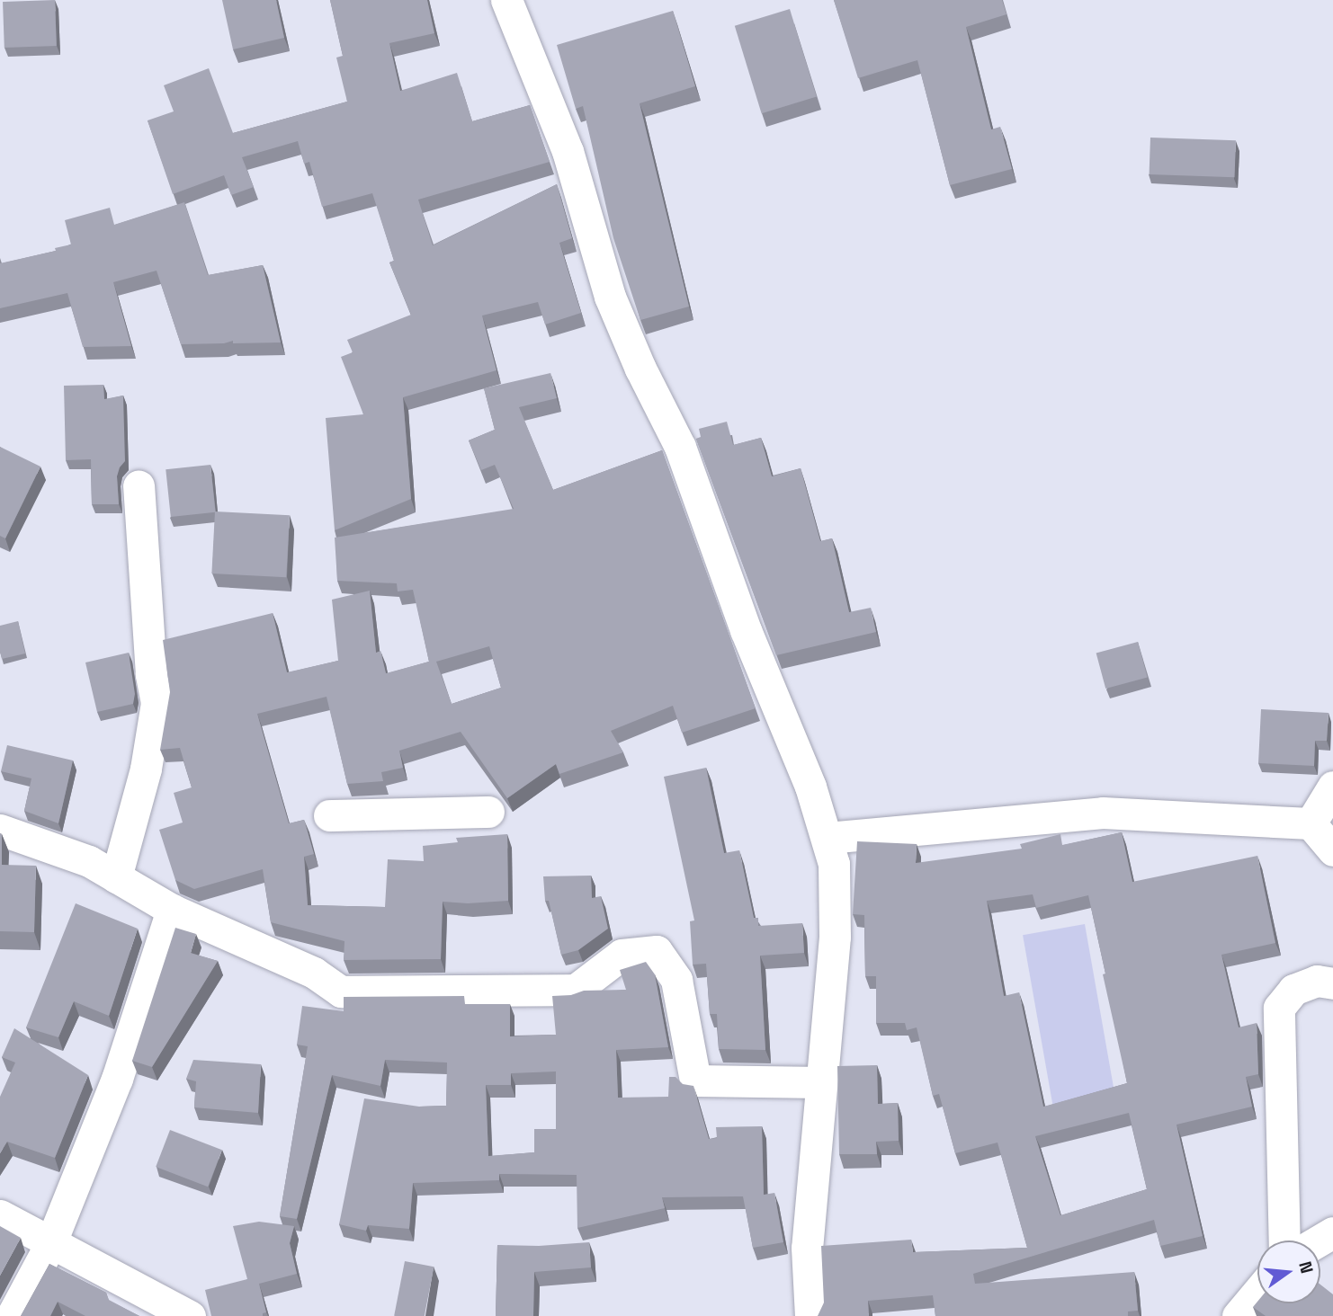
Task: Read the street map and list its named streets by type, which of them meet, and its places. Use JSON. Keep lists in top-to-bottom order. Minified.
{"north":"right"}
